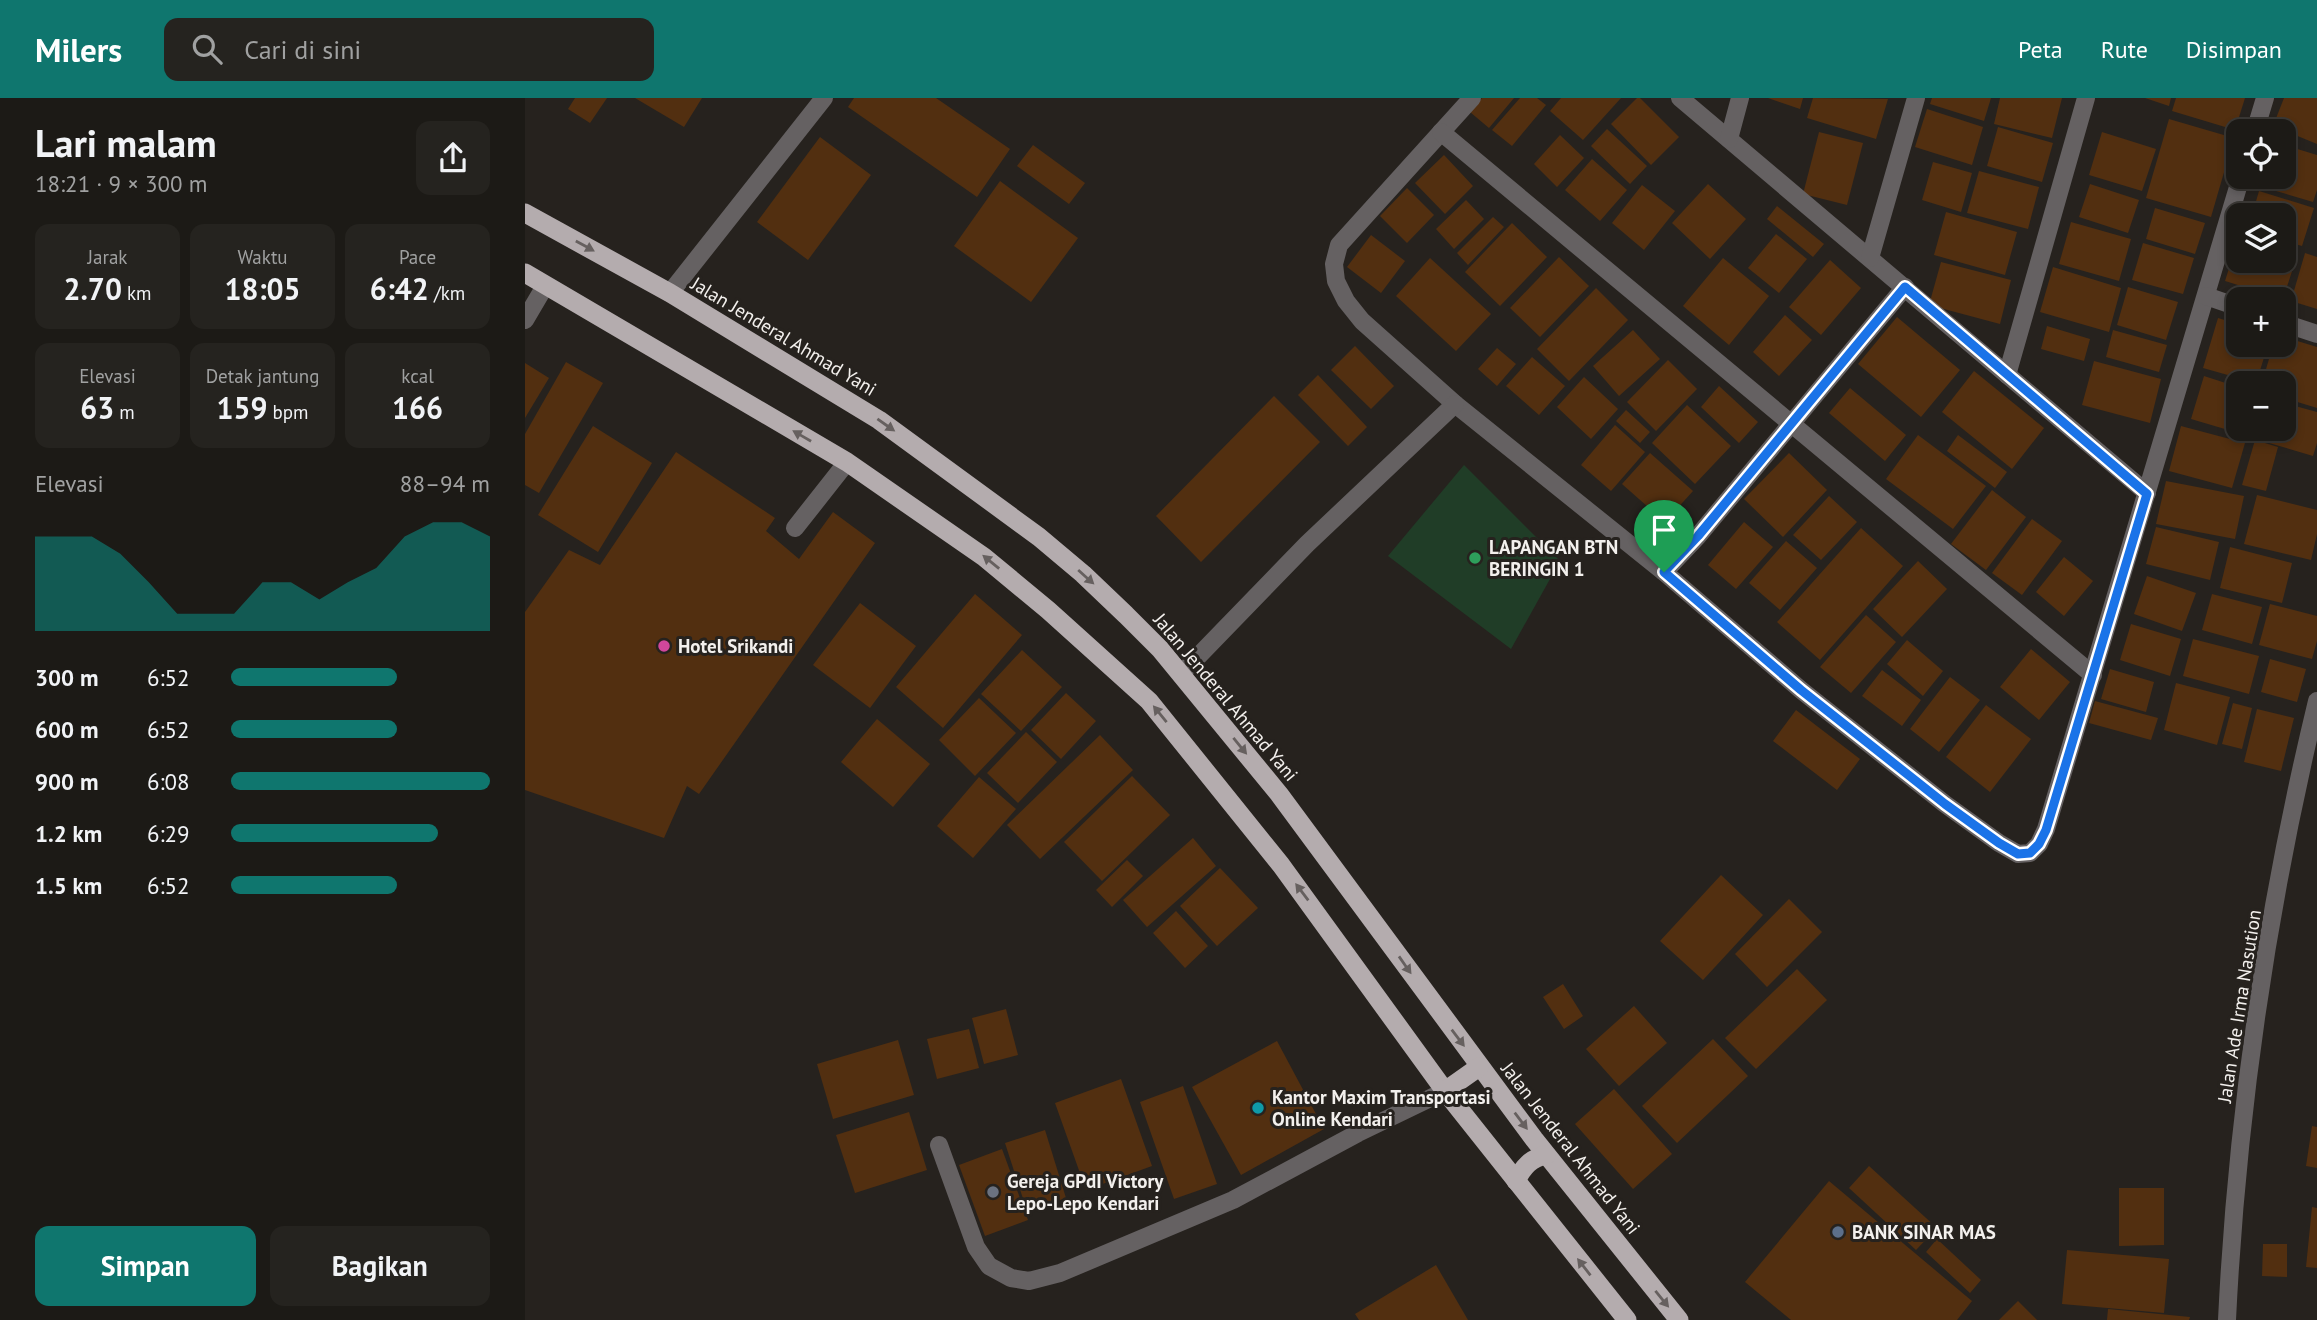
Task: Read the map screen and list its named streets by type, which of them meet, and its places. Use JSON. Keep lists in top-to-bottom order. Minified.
{"streets":{"highway":["Jalan Jenderal Ahmad Yani"],"street":["Jalan Ade Irma Nasution"]},"places":["LAPANGAN BTN BERINGIN 1","Hotel Srikandi","Kantor Maxim Transportasi Online Kendari","Gereja GPdI Victory Lepo-Lepo Kendari","BANK SINAR MAS"],"page":{"header":"Milers","search":"Cari di sini","nav":["Peta","Rute","Disimpan"],"heading":["Lari malam","18:21 · 9 × 300 m"],"map_buttons":["+","−"],"stats":[["Jarak","2.70 km"],["Waktu","18:05"],["Pace","6:42 /km"],["Elevasi","63 m"],["Detak jantung","159 bpm"],["kcal","166"]],"chart":["Elevasi","88–94 m"],"list":[{"name":"300 m","note":"6:52"},{"name":"600 m","note":"6:52"},{"name":"900 m","note":"6:08"},{"name":"1.2 km","note":"6:29"},{"name":"1.5 km","note":"6:52"}],"buttons":["Simpan","Bagikan"]}}
